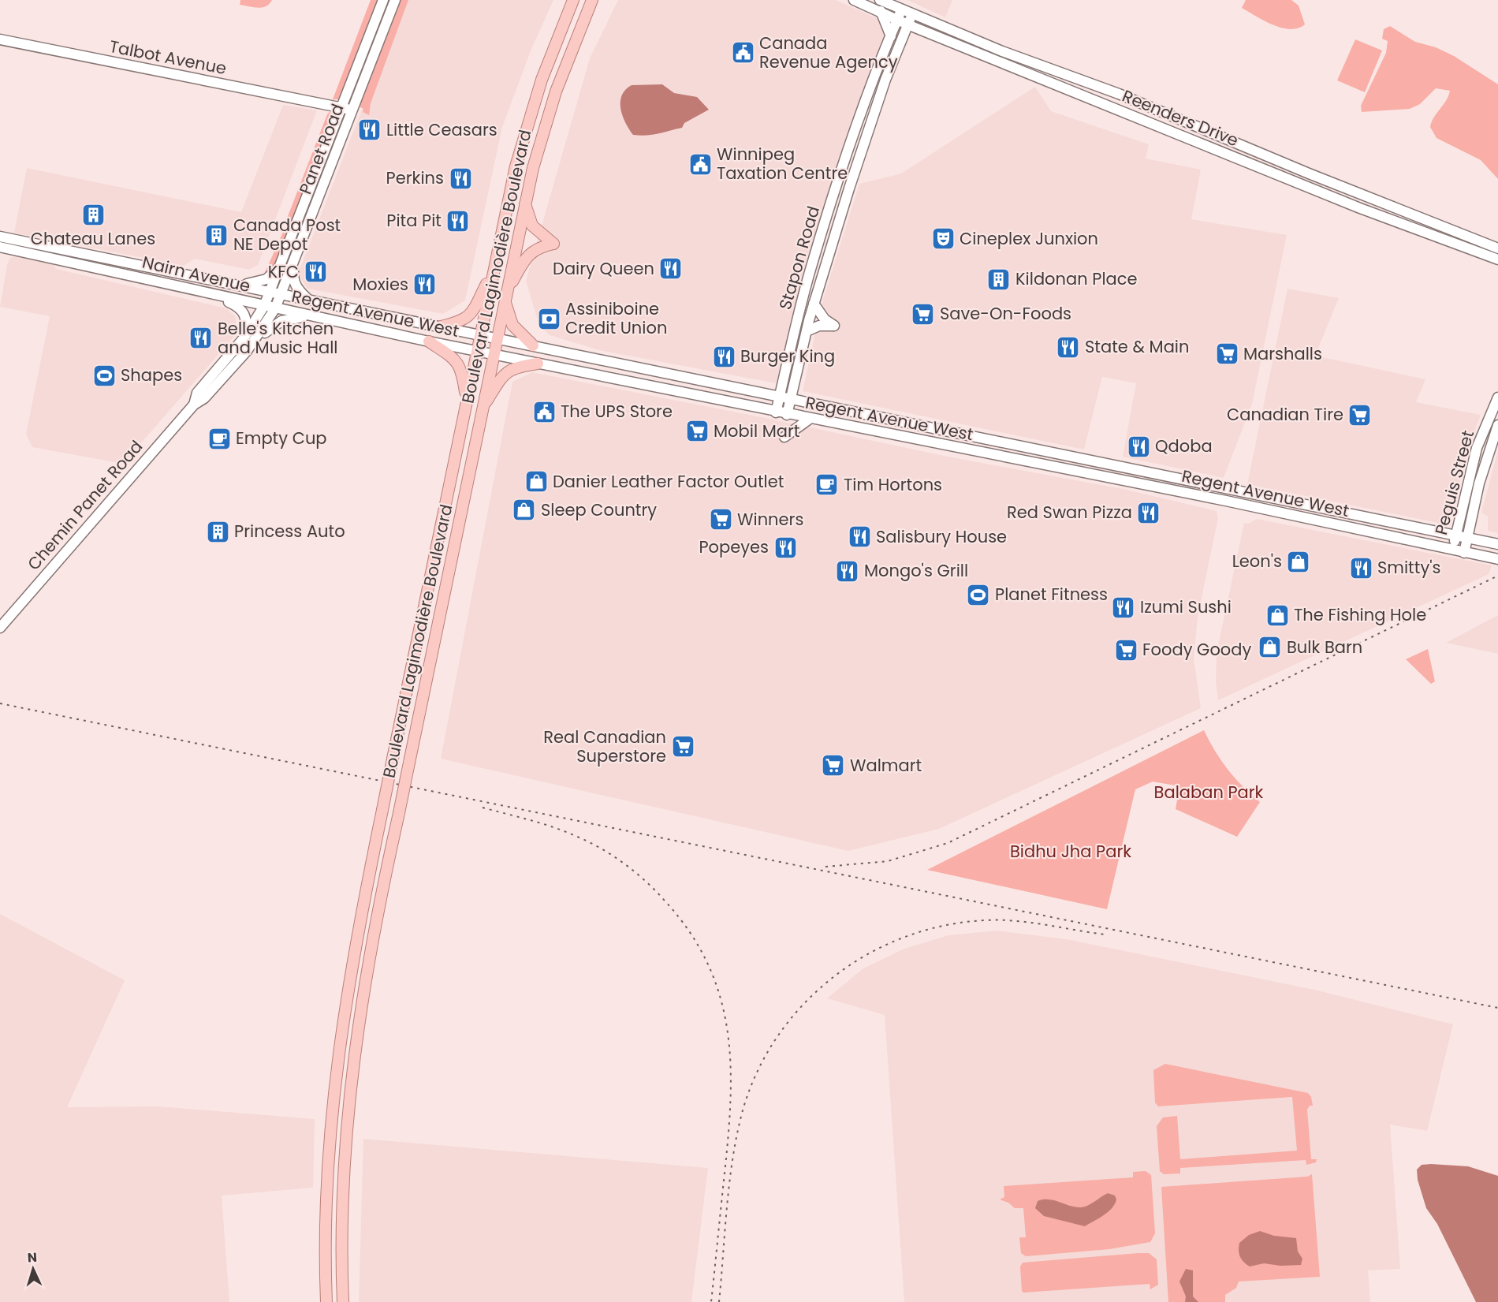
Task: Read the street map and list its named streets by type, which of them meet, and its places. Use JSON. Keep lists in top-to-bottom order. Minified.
{"streets":{"main road":["Boulevard Lagimodière Boulevard"],"street":["Talbot Avenue","Reenders Drive","Panet Road","Stapon Road","Nairn Avenue","Regent Avenue West","Peguis Street","Chemin Panet Road"]},"crossings":[["Talbot Avenue","Panet Road"],["Reenders Drive","Stapon Road"],["Panet Road","Nairn Avenue"],["Panet Road","Regent Avenue West"],["Panet Road","Chemin Panet Road"],["Stapon Road","Regent Avenue West"],["Boulevard Lagimodière Boulevard","Regent Avenue West"],["Nairn Avenue","Regent Avenue West"],["Nairn Avenue","Chemin Panet Road"],["Regent Avenue West","Peguis Street"],["Regent Avenue West","Chemin Panet Road"]],"parks":["Balaban Park","Bidhu Jha Park"],"places":{"public building":["Canada Revenue Agency","Winnipeg Taxation Centre","The UPS Store"],"restaurant":["Little Ceasars","Perkins","Pita Pit","Dairy Queen","KFC","Moxies","Belle's Kitchen and Music Hall","State & Main","Burger King","Qdoba","Red Swan Pizza","Salisbury House","Popeyes","Smitty's","Mongo's Grill","Izumi Sushi"],"building":["Chateau Lanes","Canada Post NE Depot","Kildonan Place","Princess Auto"],"theatre":["Cineplex Junxion"],"supermarket":["Save-On-Foods","Marshalls","Canadian Tire","Mobil Mart","Winners","Foody Goody","Real Canadian Superstore","Walmart"],"bank":["Assiniboine Credit Union"],"sports":["Shapes","Planet Fitness"],"cafe":["Empty Cup","Tim Hortons"],"shop":["Danier Leather Factor Outlet","Sleep Country","Leon's","The Fishing Hole","Bulk Barn"]},"north":"top"}
